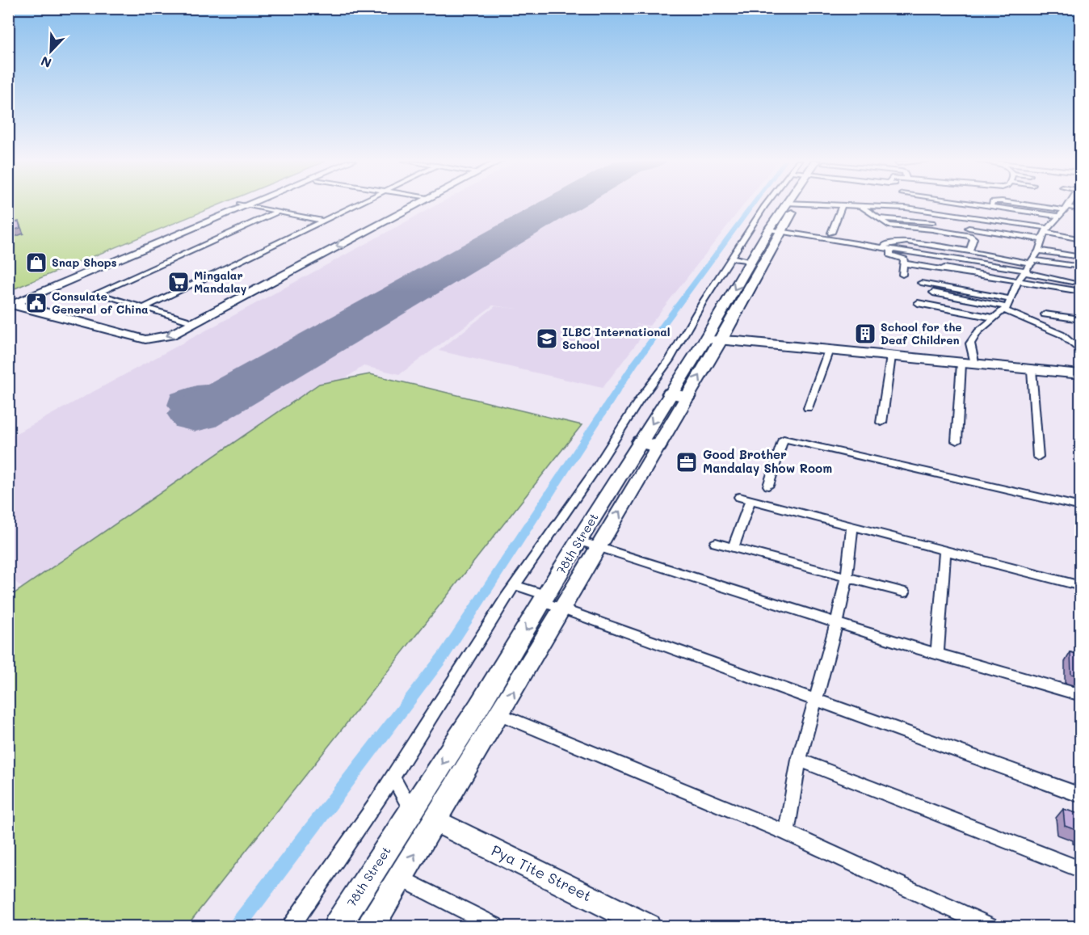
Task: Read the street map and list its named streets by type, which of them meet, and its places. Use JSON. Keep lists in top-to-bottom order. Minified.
{"streets":{"main road":["78th Street"],"street":["Pya Tite Street"]},"crossings":[["78th Street","Pya Tite Street"]],"places":{"shop":["Snap Shops"],"supermarket":["Mingalar Mandalay"],"public building":["Consulate General of China"],"building":["School for the Deaf Children"],"school or university":["ILBC International School"],"office":["Good Brother Mandalay Show Room"]},"north":"bottom left"}
